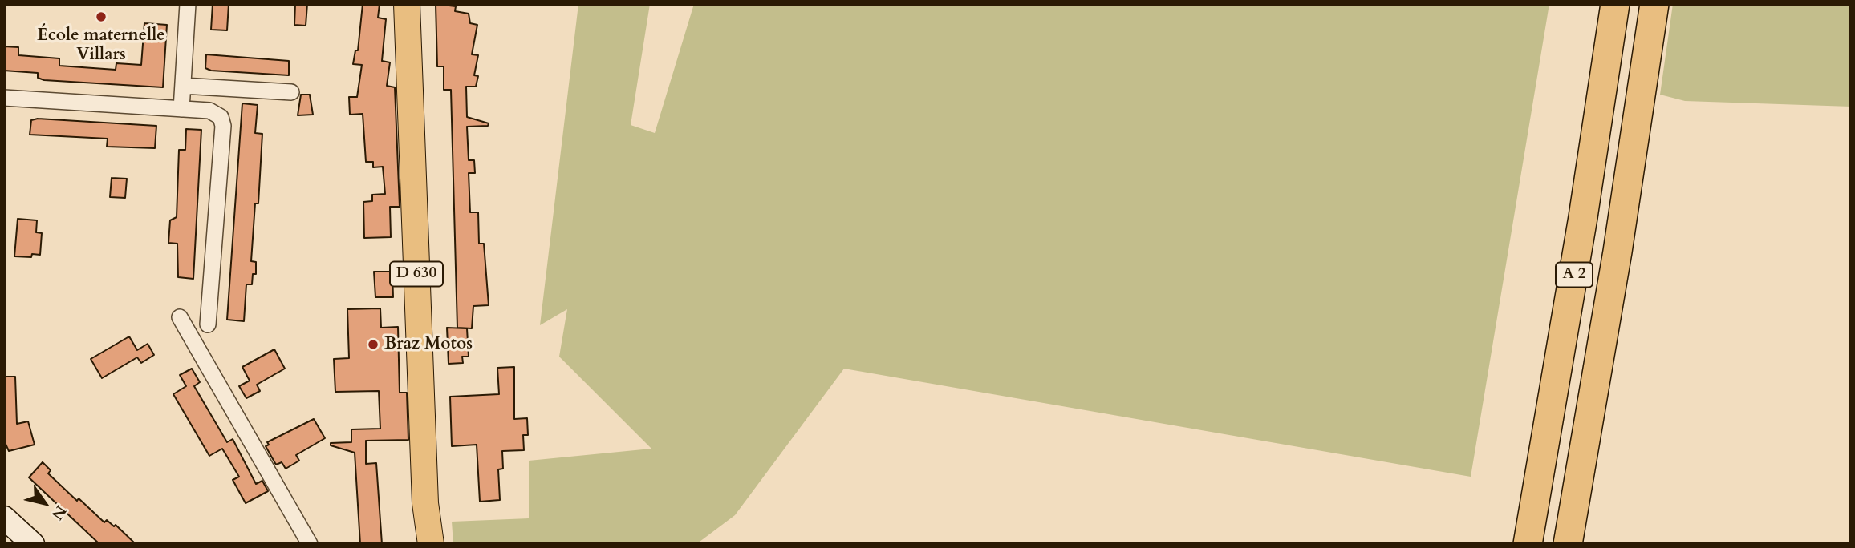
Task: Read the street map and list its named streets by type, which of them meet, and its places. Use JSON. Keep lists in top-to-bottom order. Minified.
{"streets":{"highway":["A 2"],"main road":["D 630"]},"places":["École maternelle Villars","Braz Motos"],"north":"bottom right"}
